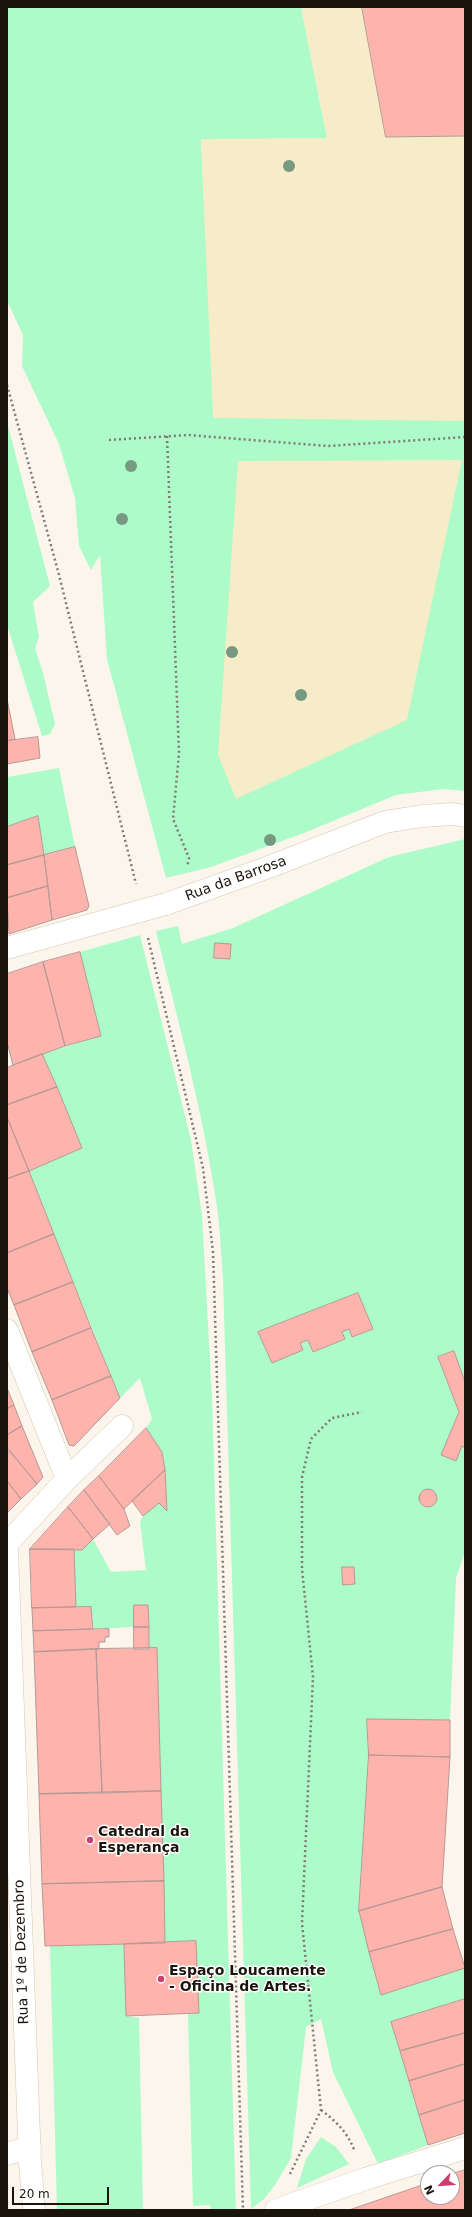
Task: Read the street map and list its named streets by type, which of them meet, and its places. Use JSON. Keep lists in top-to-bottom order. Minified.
{"streets":{"street":["Rua da Barrosa","Rua 1º de Dezembro"]},"places":["Catedral da Esperança","Espaço Loucamente - Oficina de Artes."],"scale_bar":"20 m","north":"bottom left"}
